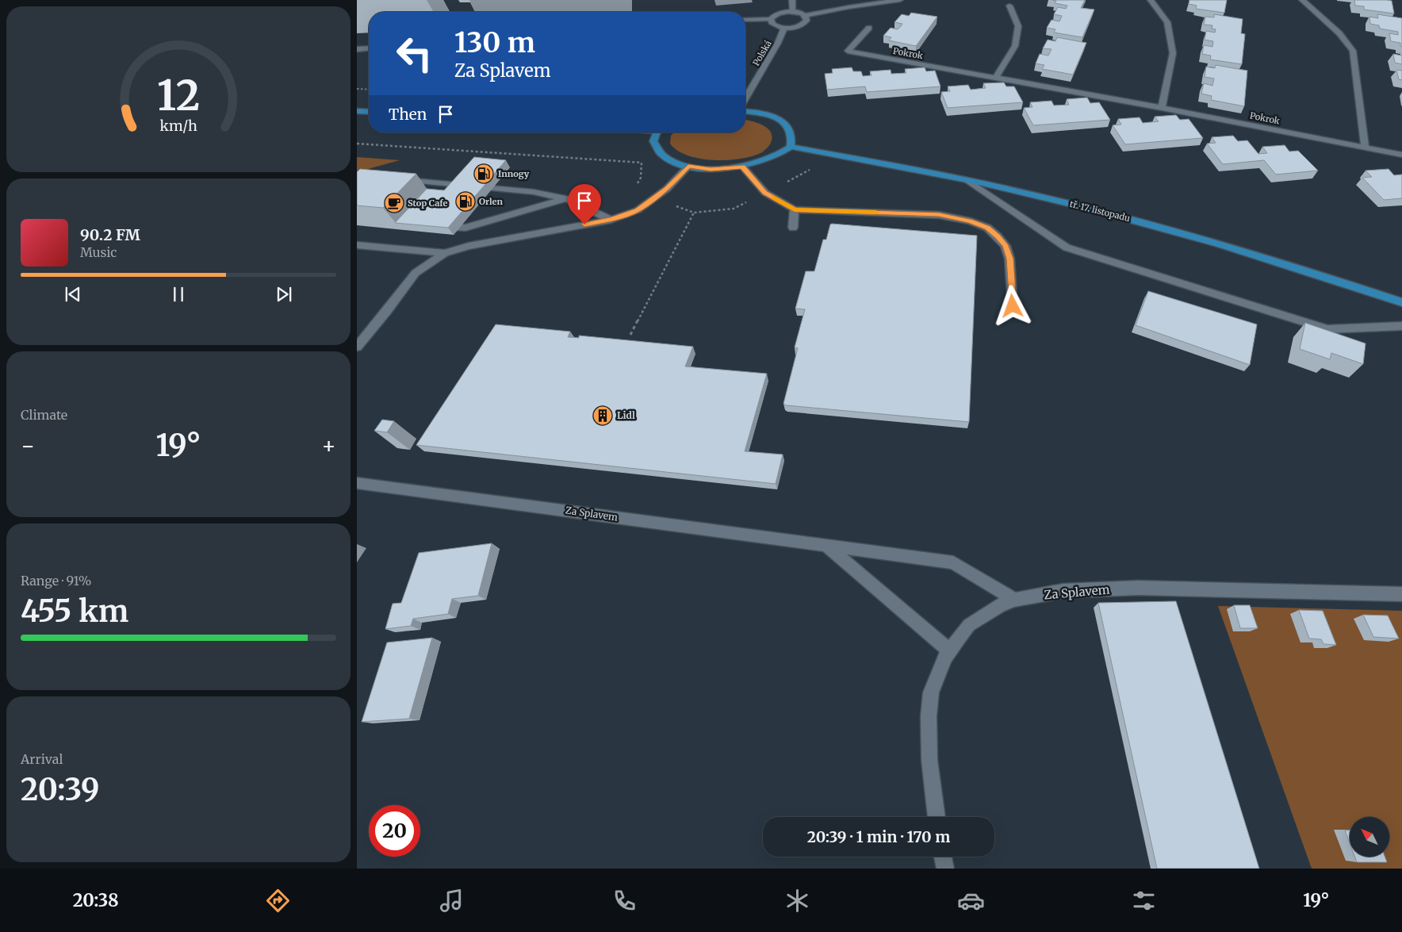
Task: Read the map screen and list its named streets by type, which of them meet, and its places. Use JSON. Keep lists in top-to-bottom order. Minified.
{"streets":{"main road":["tř. 17. listopadu"],"street":["Polská","Pokrok","Za Splavem"]},"places":{"fuel station":["Innogy","Orlen"],"cafe":["Stop Cafe"],"building":["Lidl"]},"north":"top left","page":{"turn":["130 m","Za Splavem"],"then":"Then","song":["90.2 FM","Music"],"tile":["Climate",["Range · 91%","455 km"],["Arrival","20:39"]],"heat":["−","19°","+"],"limit":"20","trip":"20:39 · 1 min · 170 m","tabs":["20:38","19°"],"gauge":["12","km/h"]}}
